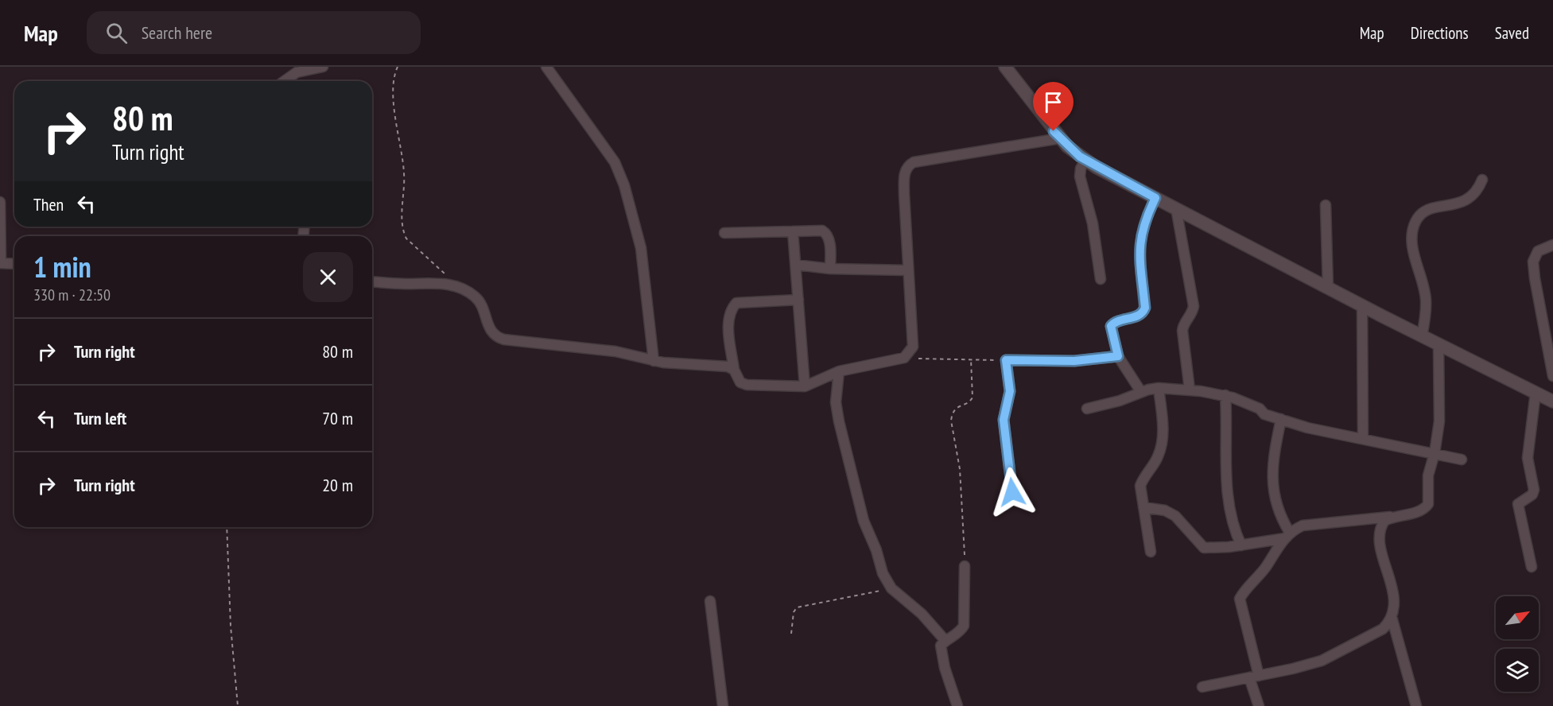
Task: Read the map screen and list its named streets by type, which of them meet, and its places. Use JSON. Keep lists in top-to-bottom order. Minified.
{"north":"top right","page":{"header":"Map","search":"Search here","nav":["Map","Directions","Saved"],"turn":["80 m","Turn right"],"then":"Then","heading":["1 min","330 m · 22:50"],"list":[{"name":"Turn right","value":"80 m"},{"name":"Turn left","value":"70 m"},{"name":"Turn right","value":"20 m"}]}}
